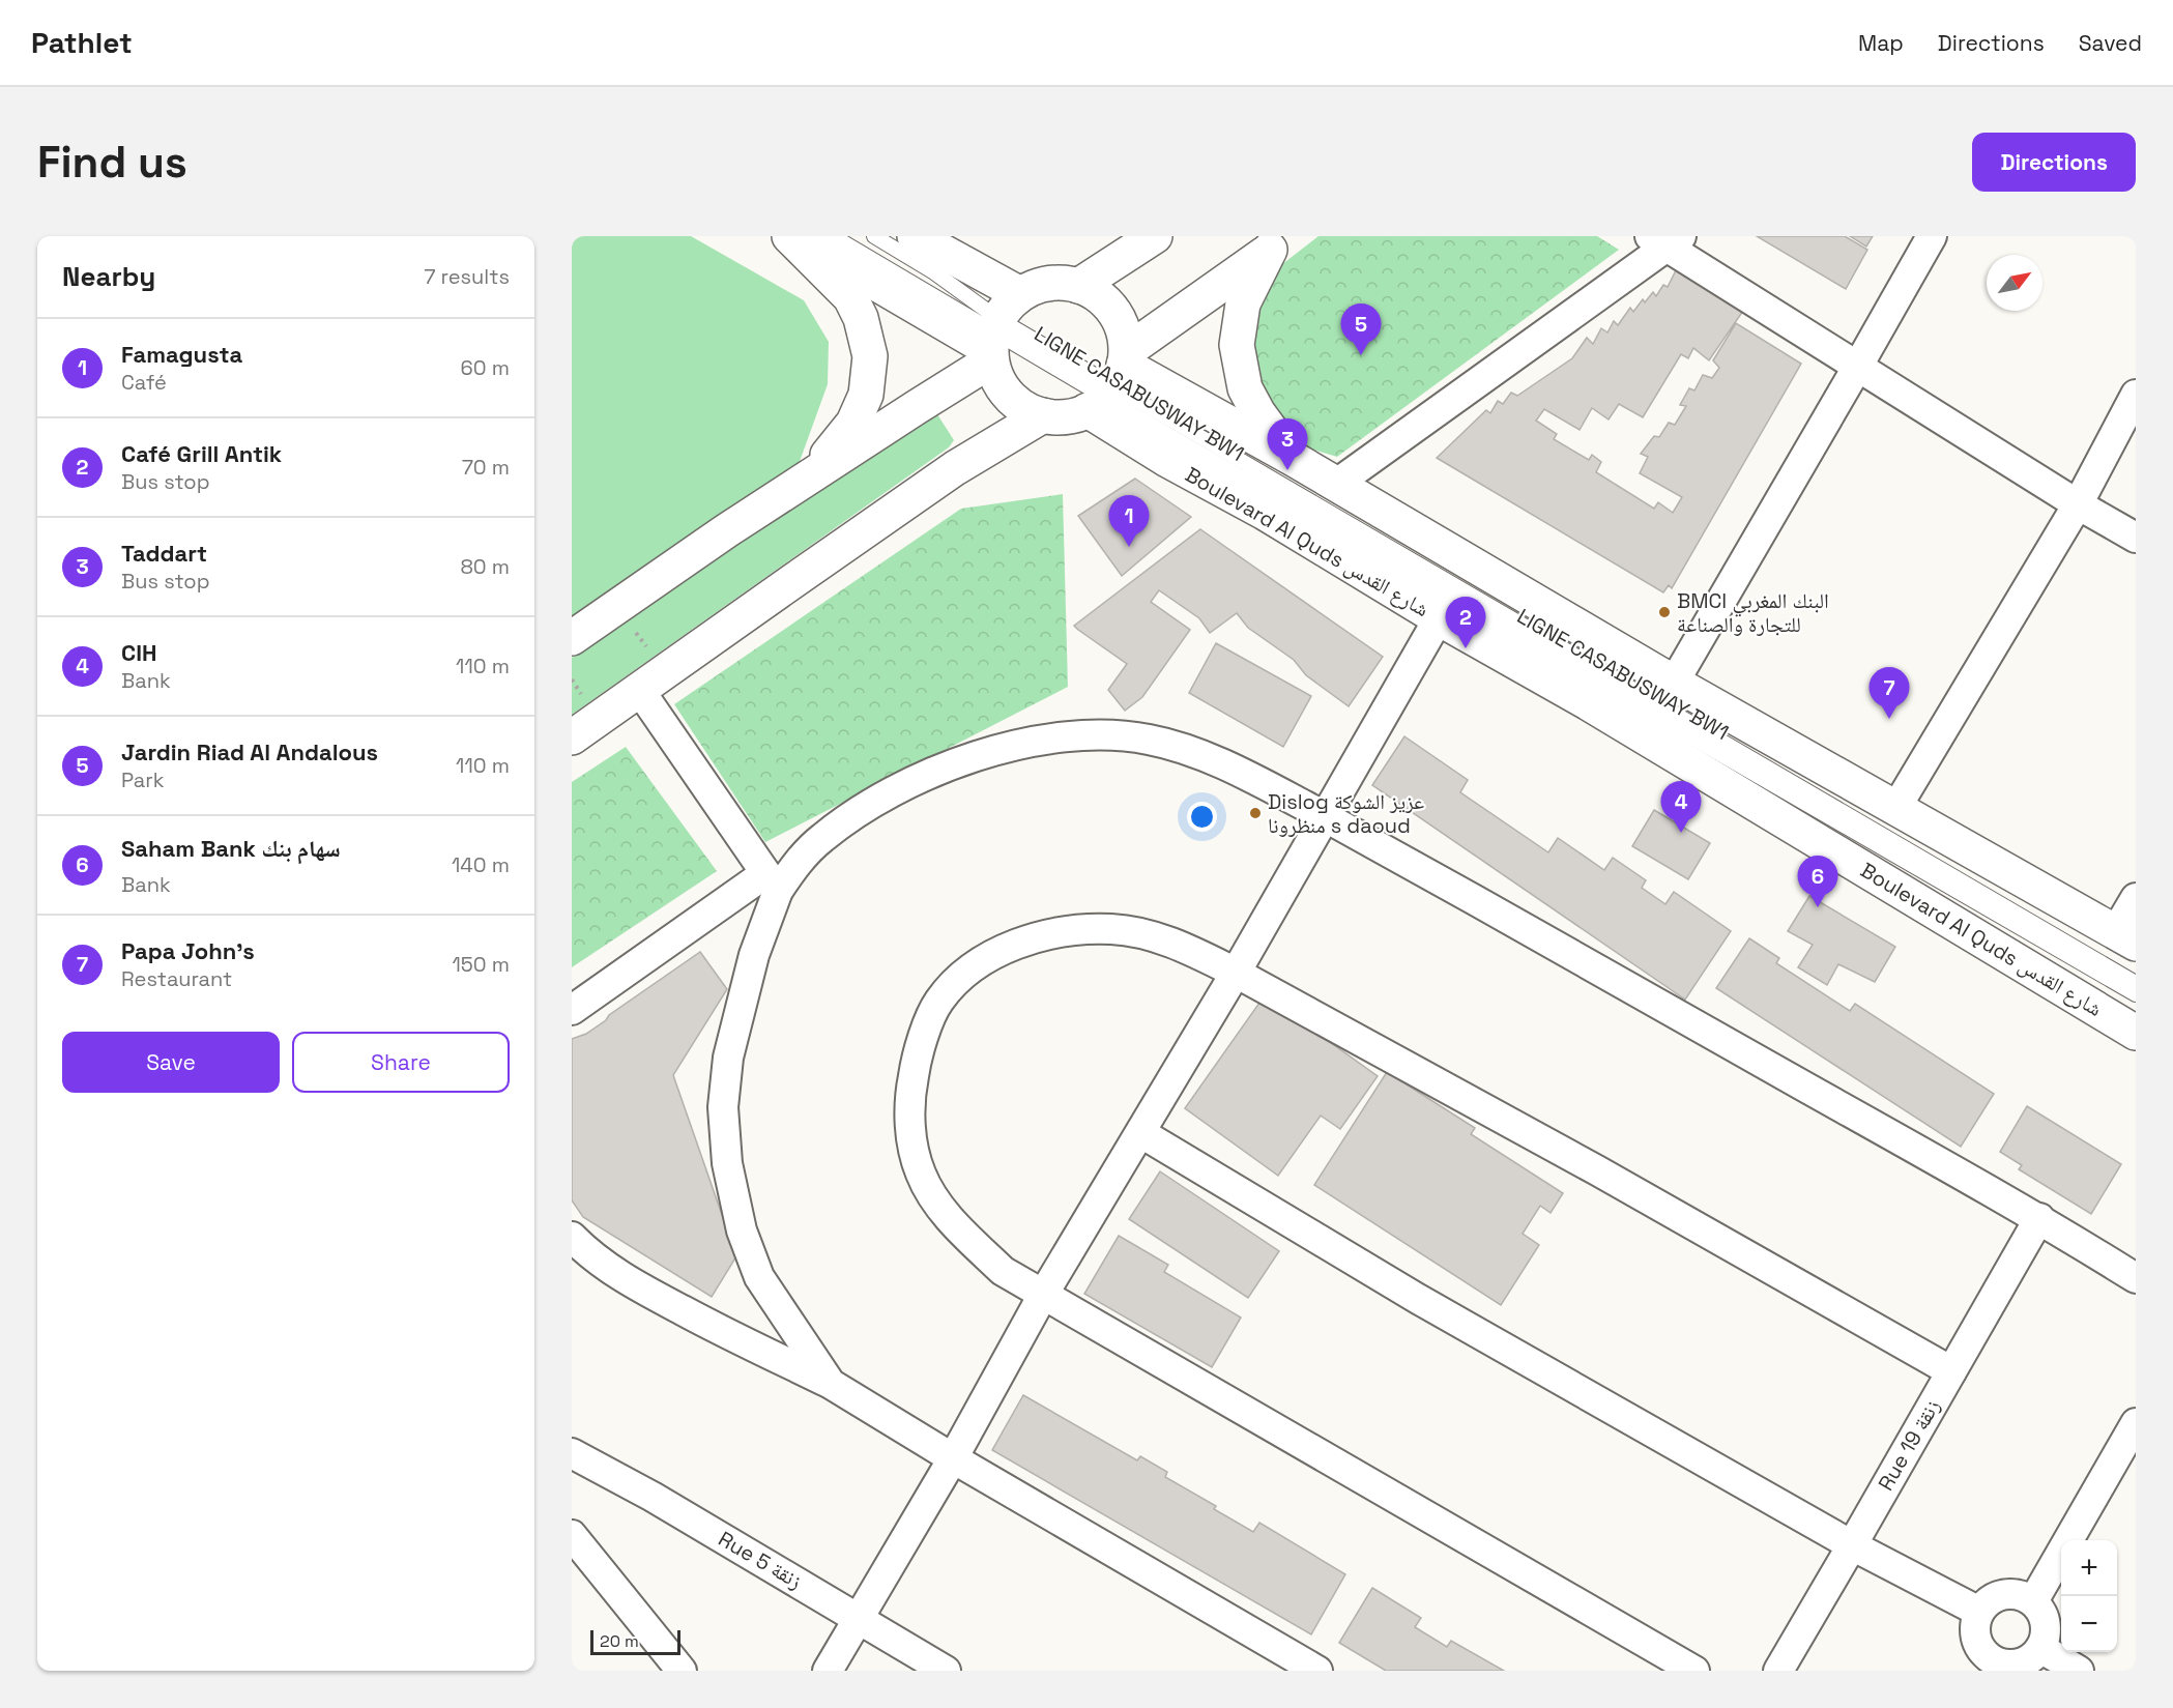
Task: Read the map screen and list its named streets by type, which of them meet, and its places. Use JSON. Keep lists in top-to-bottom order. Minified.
{"streets":{"main road":["Boulevard Al Quds شارع القدس"],"street":["Rue 19 زنقة","Rue 5 زنقة"],"lane":["LIGNE CASABUSWAY BW1"]},"crossings":[["LIGNE CASABUSWAY BW1","Boulevard Al Quds شارع القدس"]],"places":["BMCI البنك المغربي للتجارة والصناعة","Dislog عزيز الشوكة منظرونا s daoud"],"scale_bar":"20 m","north":"top right","page":{"header":"Pathlet","nav":["Map","Directions","Saved"],"buttons":["Directions",["Save","Share"]],"title":"Find us","heading":["Nearby","7 results"],"pins":["5","3","1","2","7","4","6"],"list":[{"mark":"1","name":"Famagusta","note":"Café","value":"60 m"},{"mark":"2","name":"Café Grill Antik","note":"Bus stop","value":"70 m"},{"mark":"3","name":"Taddart","note":"Bus stop","value":"80 m"},{"mark":"4","name":"CIH","note":"Bank","value":"110 m"},{"mark":"5","name":"Jardin Riad Al Andalous","note":"Park","value":"110 m"},{"mark":"6","name":"Saham Bank سهام بنك","note":"Bank","value":"140 m"},{"mark":"7","name":"Papa John's","note":"Restaurant","value":"150 m"}],"map_buttons":["+","−"],"scale":"20 m"}}
